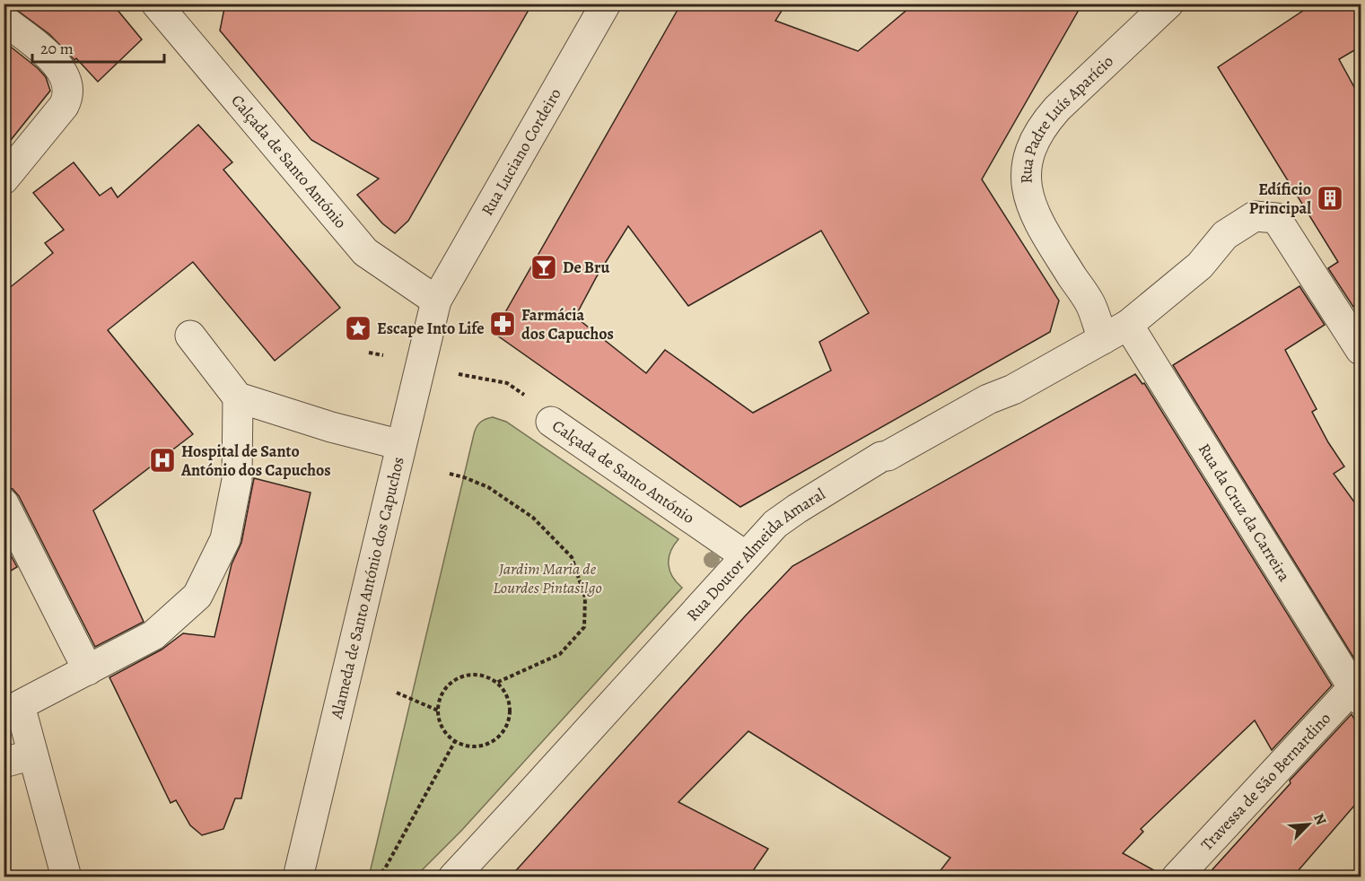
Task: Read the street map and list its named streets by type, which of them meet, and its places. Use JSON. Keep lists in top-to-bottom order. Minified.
{"streets":{"street":["Rua Padre Luís Aparício","Rua Luciano Cordeiro","Calçada de Santo António","Rua da Cruz da Carreira","Rua Doutor Almeida Amaral","Alameda de Santo António dos Capuchos","Travessa de São Bernardino"]},"crossings":[["Rua Padre Luís Aparício","Rua Doutor Almeida Amaral"],["Rua Luciano Cordeiro","Calçada de Santo António"],["Rua Luciano Cordeiro","Alameda de Santo António dos Capuchos"],["Calçada de Santo António","Rua Doutor Almeida Amaral"],["Calçada de Santo António","Alameda de Santo António dos Capuchos"],["Rua da Cruz da Carreira","Rua Doutor Almeida Amaral"],["Rua da Cruz da Carreira","Travessa de São Bernardino"]],"parks":["Jardim Maria de Lourdes Pintasilgo"],"places":{"building":["Edíficio Principal"],"bar":["De Bru"],"pharmacy":["Farmácia dos Capuchos"],"place":["Escape Into Life"],"hospital":["Hospital de Santo António dos Capuchos"]},"scale_bar":"20 m","north":"top right"}
